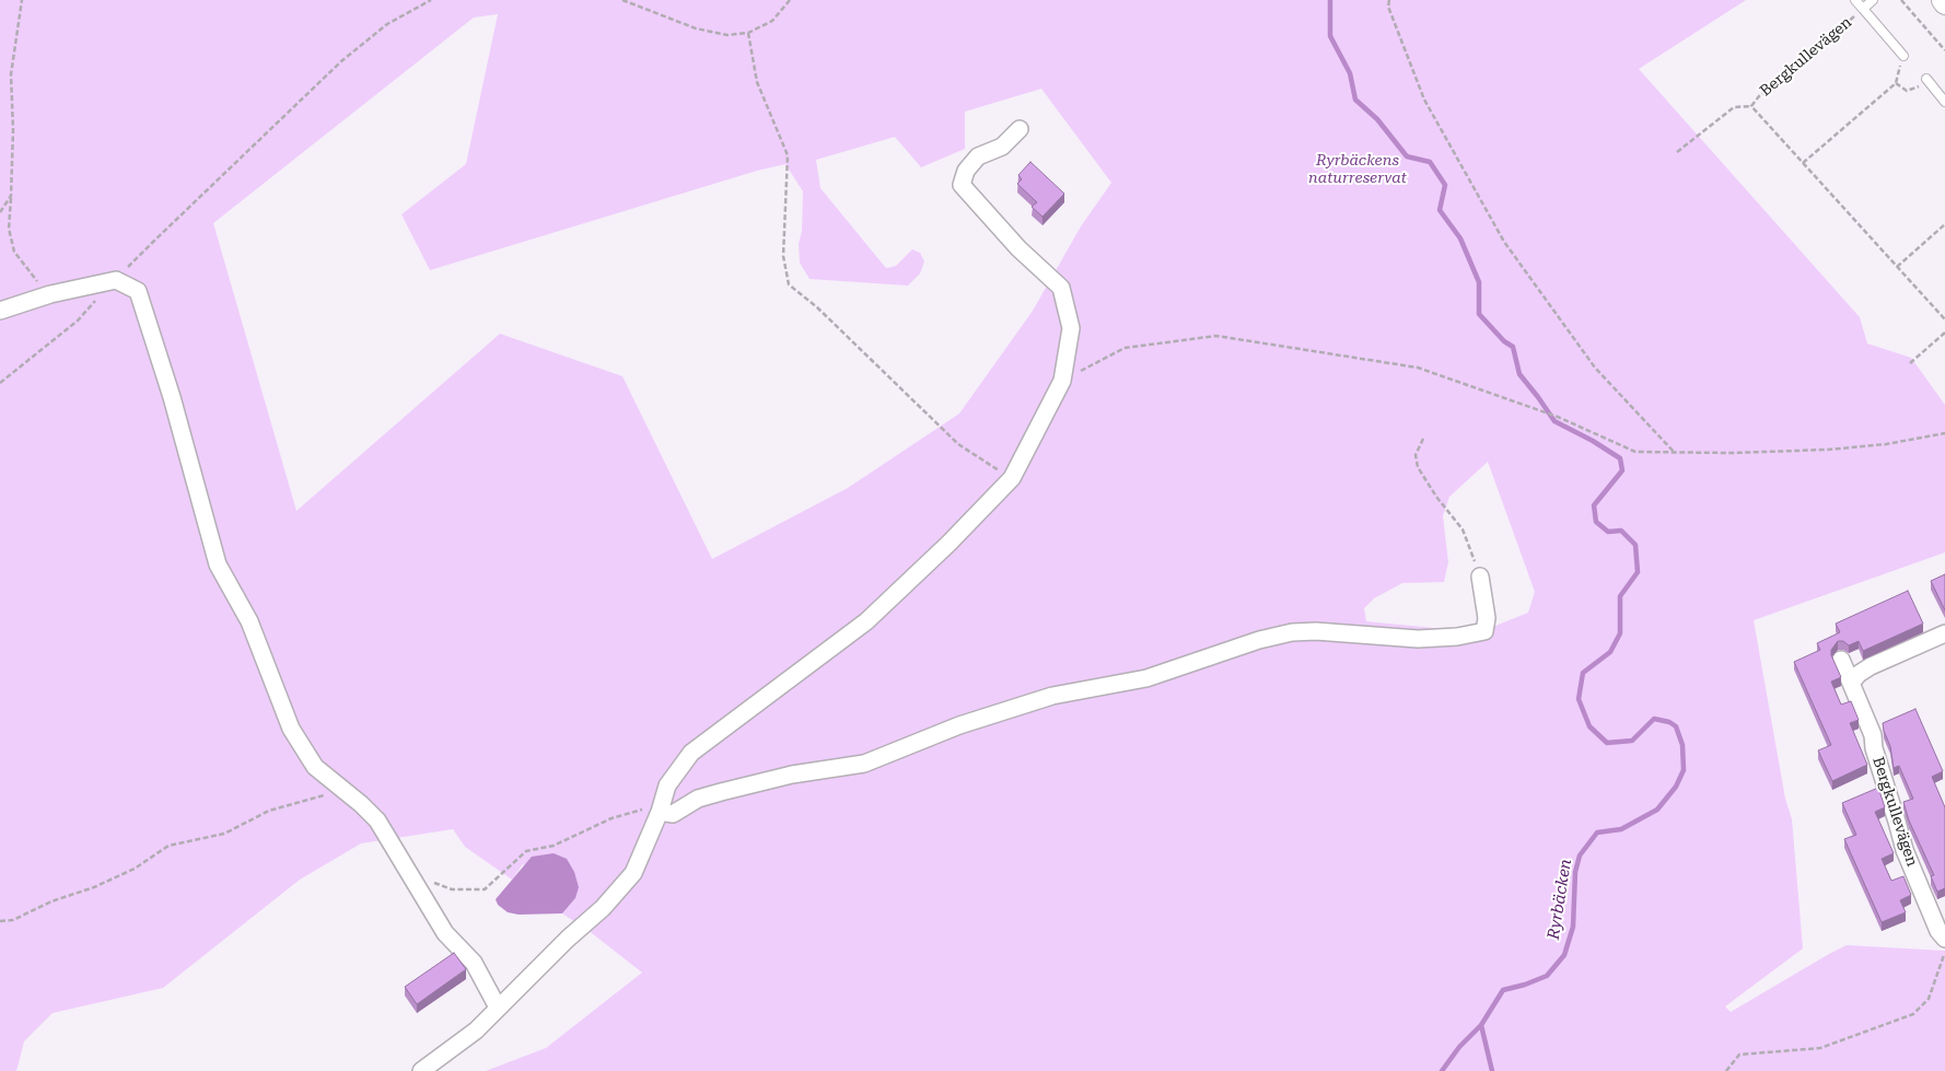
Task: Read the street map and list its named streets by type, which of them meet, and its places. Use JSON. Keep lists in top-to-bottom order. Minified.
{"streets":{"street":["Bergkullevägen"]},"water":["Ryrbäcken"],"parks":["Ryrbäckens naturreservat"]}
